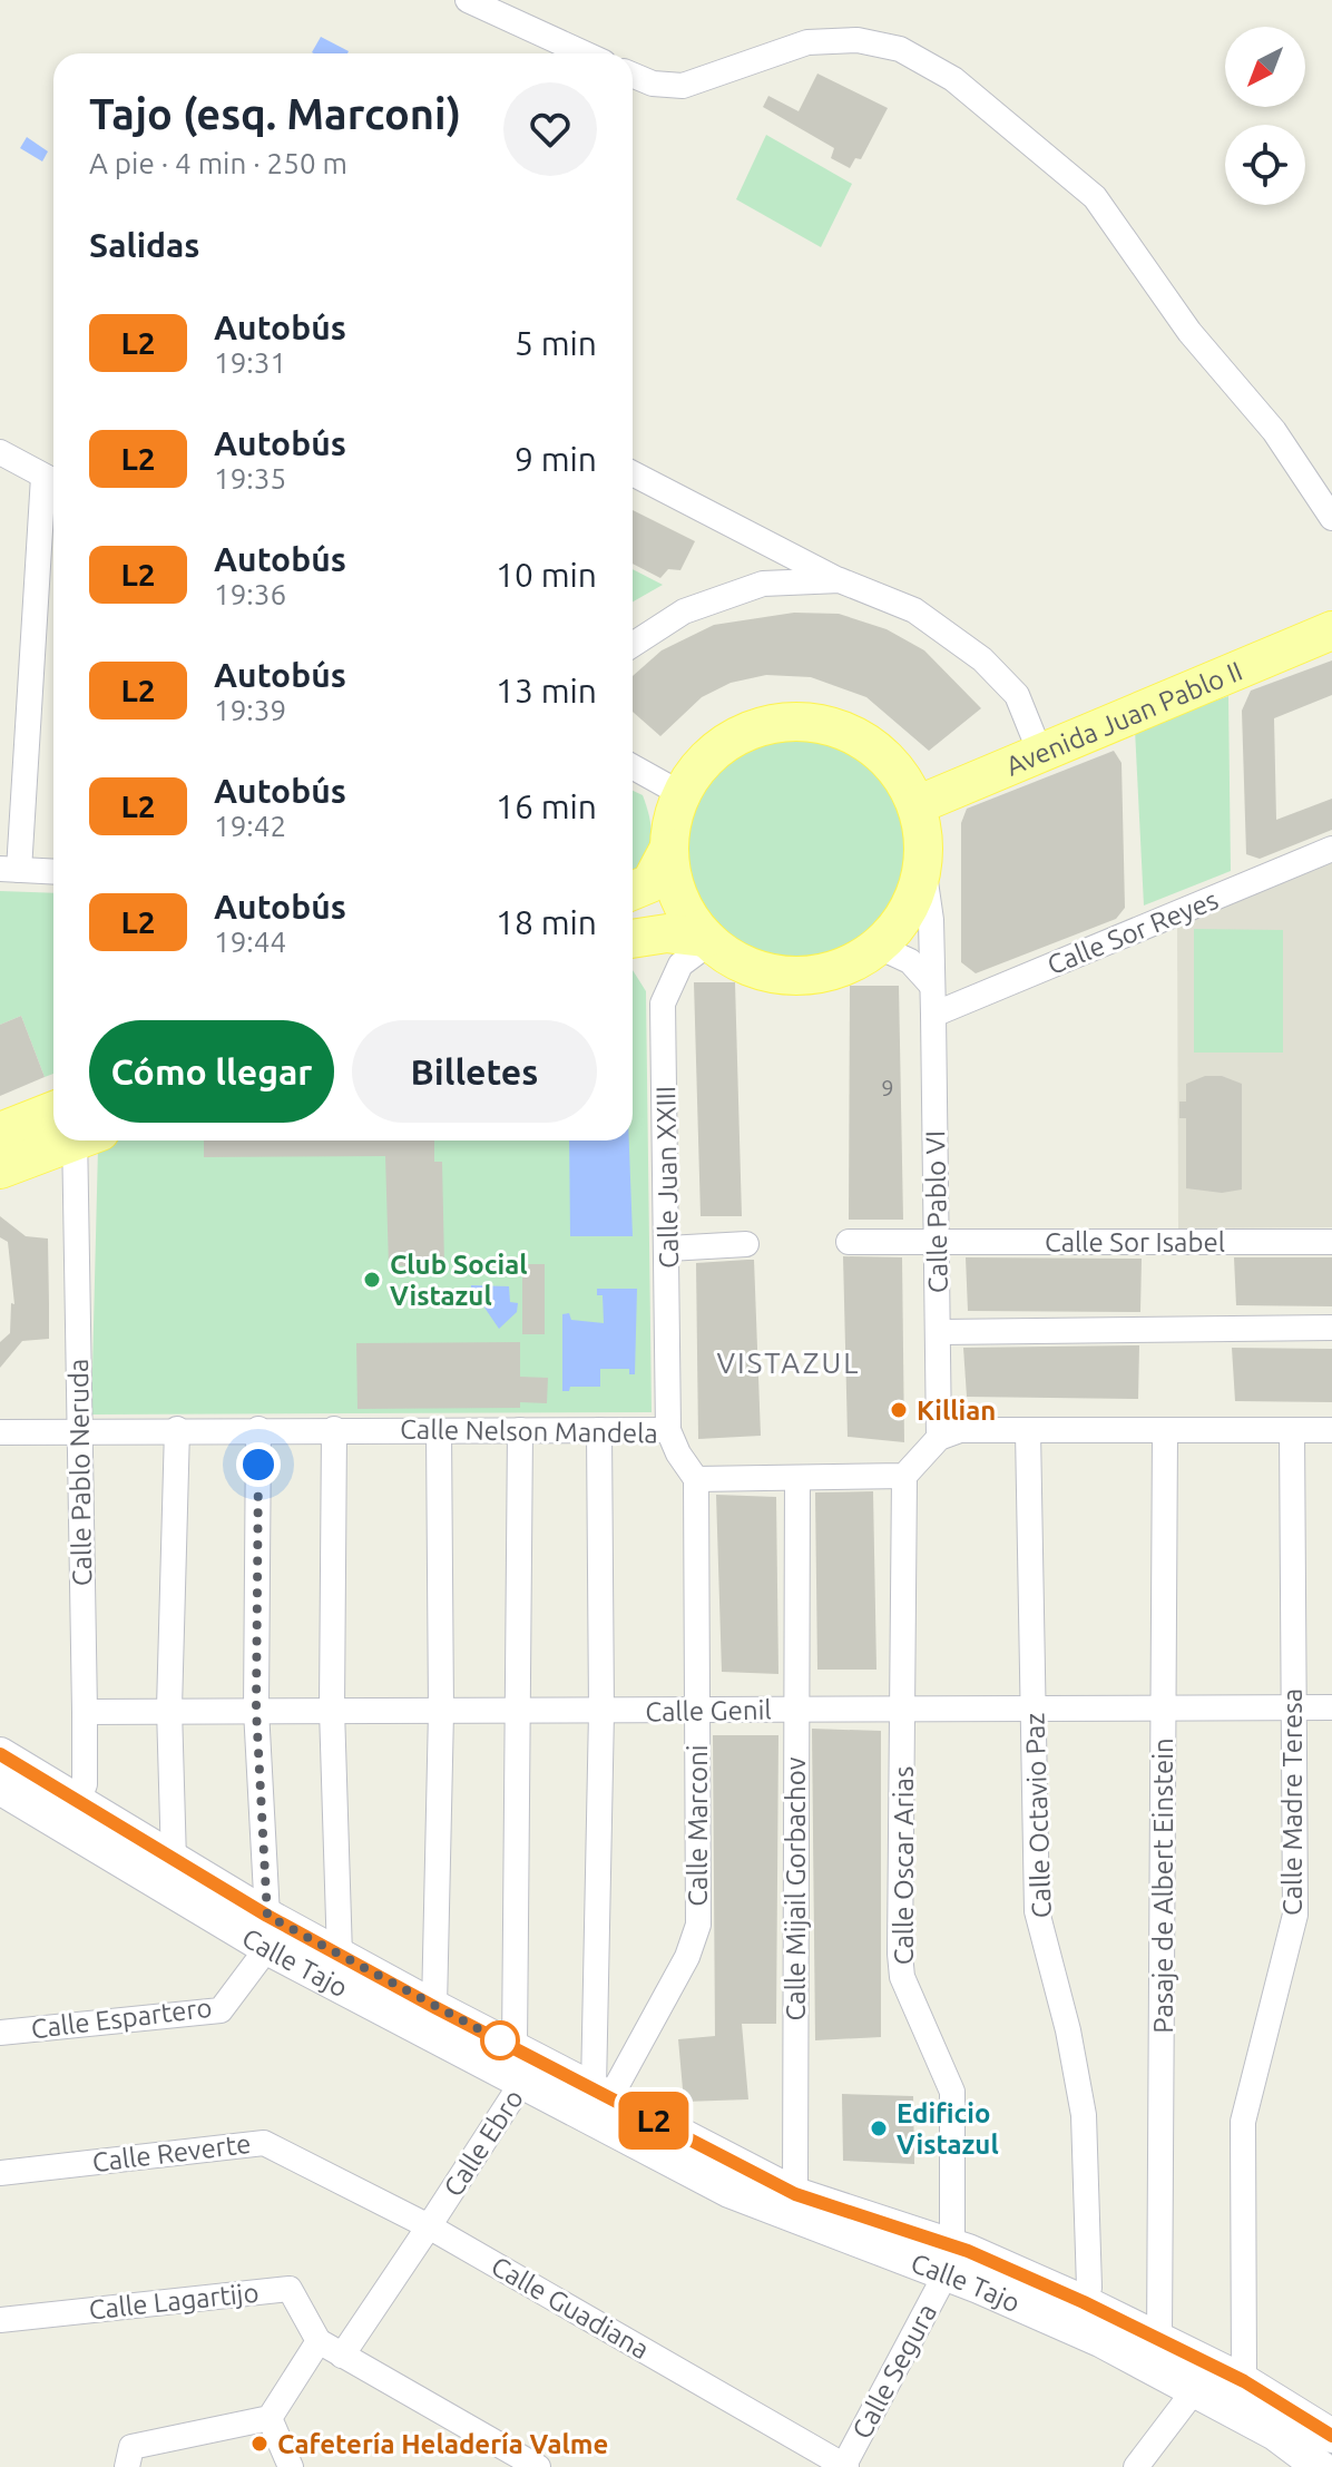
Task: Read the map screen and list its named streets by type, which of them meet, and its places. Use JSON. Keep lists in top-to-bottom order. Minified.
{"streets":{"main road":["Avenida Juan Pablo II"],"street":["Calle Sor Reyes","Calle Juan XXIII","Calle Pablo VI","Calle Sor Isabel","Calle Nelson Mandela","Calle Pablo Neruda","Calle Genil","Calle Madre Teresa","Calle Octavio Paz","Calle Marconi","Calle Oscar Arias","Pasaje de Albert Einstein","Calle Mijail Gorbachov","Calle Tajo","Calle Espartero","Calle Ebro","Calle Reverte","Calle Lagartijo","Calle Guadiana","Calle Segura"]},"crossings":[["Avenida Juan Pablo II","Calle Juan XXIII"],["Avenida Juan Pablo II","Calle Pablo VI"],["Calle Sor Reyes","Calle Pablo VI"],["Calle Juan XXIII","Calle Pablo VI"],["Calle Juan XXIII","Calle Nelson Mandela"],["Calle Pablo VI","Calle Sor Isabel"],["Calle Nelson Mandela","Calle Pablo Neruda"],["Calle Nelson Mandela","Calle Marconi"],["Calle Pablo Neruda","Calle Genil"],["Calle Pablo Neruda","Calle Tajo"],["Calle Genil","Calle Madre Teresa"],["Calle Genil","Calle Octavio Paz"],["Calle Genil","Calle Marconi"],["Calle Genil","Calle Oscar Arias"],["Calle Genil","Pasaje de Albert Einstein"],["Calle Genil","Calle Mijail Gorbachov"],["Calle Madre Teresa","Calle Tajo"],["Calle Octavio Paz","Calle Tajo"],["Calle Marconi","Calle Tajo"],["Calle Oscar Arias","Calle Tajo"],["Calle Oscar Arias","Calle Segura"],["Pasaje de Albert Einstein","Calle Tajo"],["Calle Mijail Gorbachov","Calle Tajo"],["Calle Tajo","Calle Espartero"],["Calle Tajo","Calle Ebro"],["Calle Tajo","Calle Segura"],["Calle Ebro","Calle Reverte"],["Calle Ebro","Calle Guadiana"],["Calle Reverte","Calle Guadiana"],["Calle Guadiana","Calle Segura"]],"districts":["VISTAZUL"],"places":["Club Social Vistazul","Killian","Edificio Vistazul","Cafetería Heladería Valme"],"lines":["bus line L2"],"house_numbers":["9"],"north":"bottom left","page":{"on_map":"L2","heading":[["Tajo (esq. Marconi)","A pie · 4 min · 250 m"],"Salidas"],"list":[{"mark":"L2","name":"Autobús","note":"19:31","value":"5 min"},{"mark":"L2","name":"Autobús","note":"19:35","value":"9 min"},{"mark":"L2","name":"Autobús","note":"19:36","value":"10 min"},{"mark":"L2","name":"Autobús","note":"19:39","value":"13 min"},{"mark":"L2","name":"Autobús","note":"19:42","value":"16 min"},{"mark":"L2","name":"Autobús","note":"19:44","value":"18 min"}],"buttons":["Cómo llegar","Billetes"]}}
